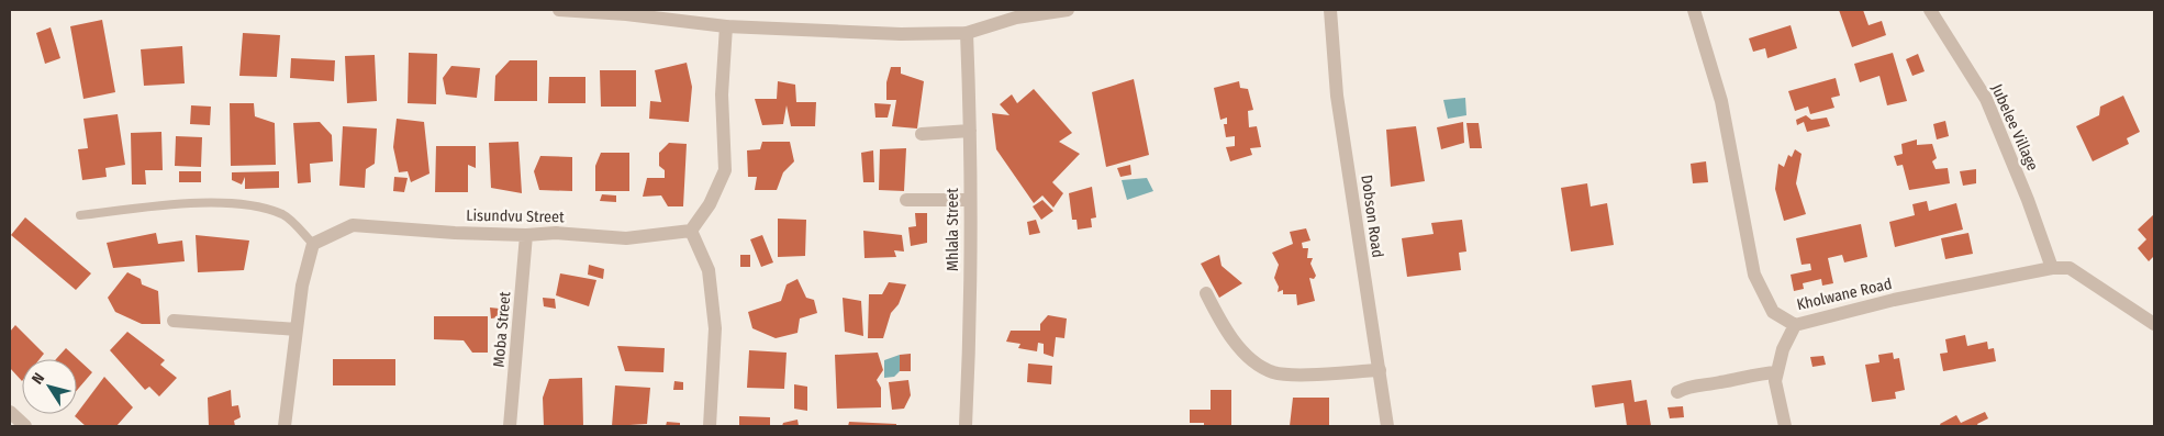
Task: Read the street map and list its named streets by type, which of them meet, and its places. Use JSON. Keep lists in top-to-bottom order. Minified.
{"streets":{"street":["Jubelee Village","Lisundvu Street","Dobson Road","Mhlala Street","Kholwane Road","Moba Street"]},"crossings":[["Jubelee Village","Kholwane Road"],["Lisundvu Street","Moba Street"]],"north":"top left"}
